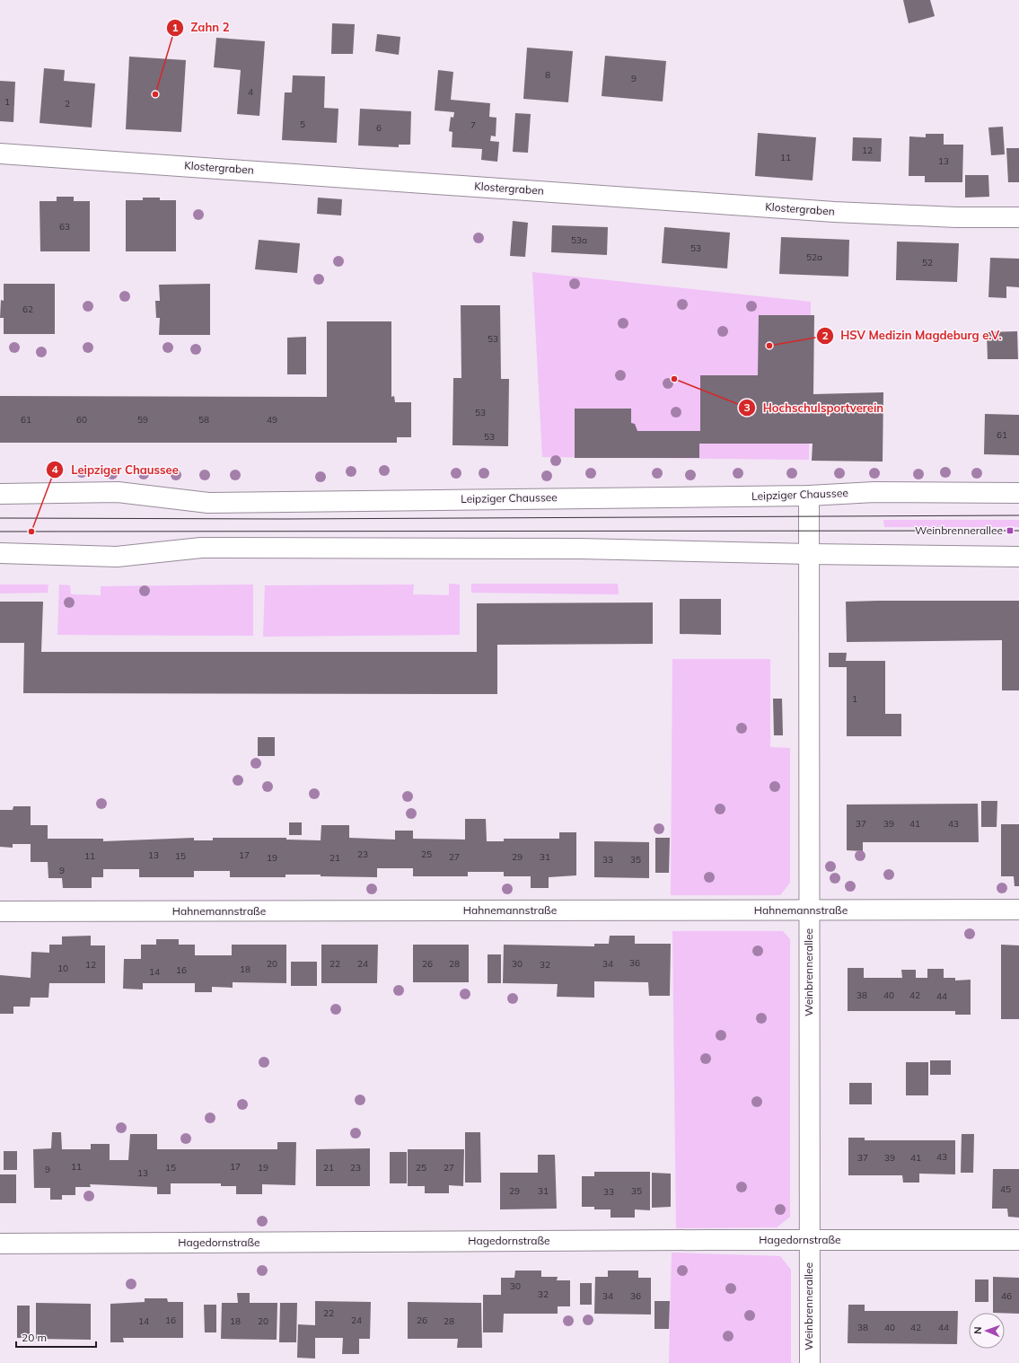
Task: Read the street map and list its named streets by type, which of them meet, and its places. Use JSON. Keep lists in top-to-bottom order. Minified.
{"streets":{"street":["Klostergraben","Leipziger Chaussee","Hahnemannstraße","Weinbrennerallee","Hagedornstraße"]},"crossings":[["Leipziger Chaussee","Weinbrennerallee"],["Hahnemannstraße","Weinbrennerallee"],["Weinbrennerallee","Hagedornstraße"]],"places":{"other":["Zahn 2","HSV Medizin Magdeburg e.V.","Hochschulsportverein","Leipziger Chaussee"],"transit":["Weinbrennerallee"]},"house_numbers":["8","9","4","1","2","5","7","6","12","11","13","63","53a","53","52a","52","62","53","53","61","60","59","58","49","61","53","1","37","39","41","43","23","25","13","17","11","15","27","29","31","19","21","33","35","9","36","20","22","24","26","28","30","34","12","32","10","18","16","14","38","40","42","44","43","37","39","41","11","17","15","19","21","23","25","27","9","13","45","29","31","35","33","30","32","34","36","46","22","16","24","26","14","18","20","28","38","40","42","44"],"scale_bar":"20 m","north":"left"}
